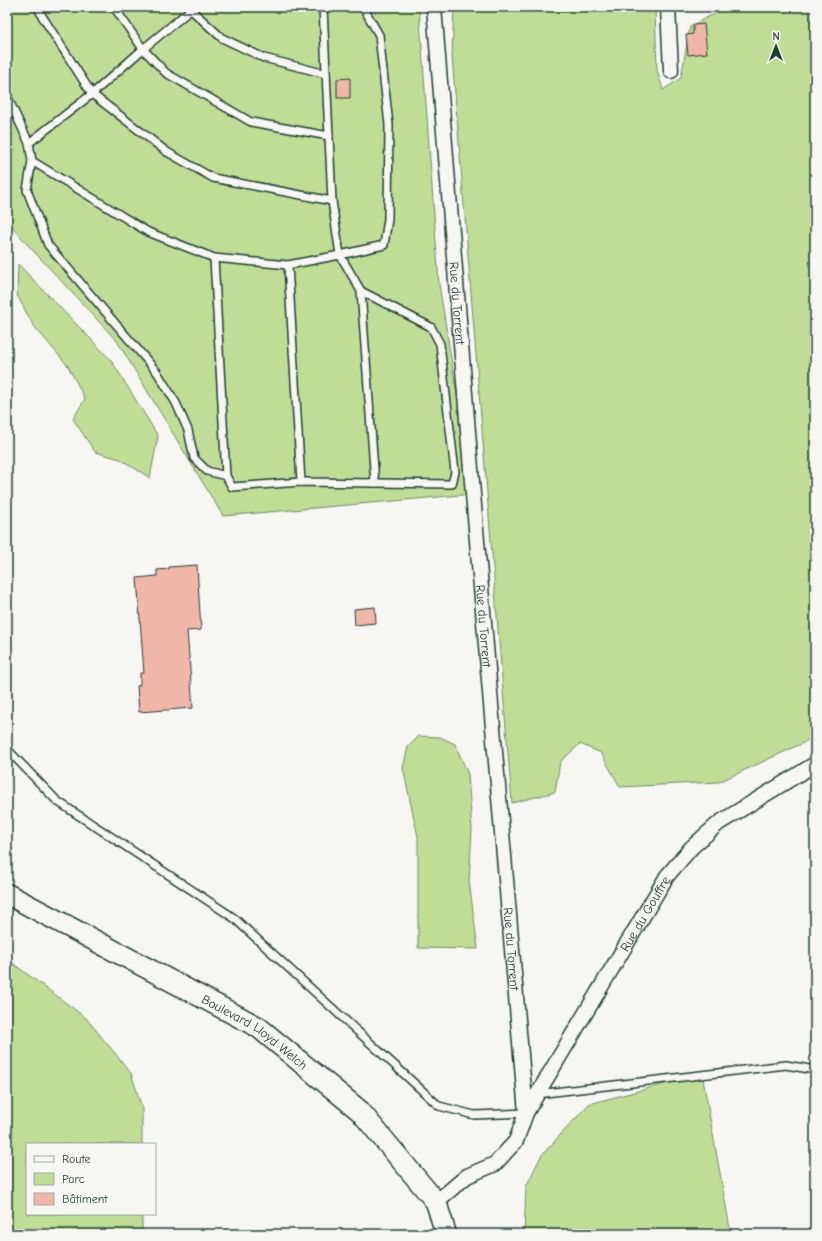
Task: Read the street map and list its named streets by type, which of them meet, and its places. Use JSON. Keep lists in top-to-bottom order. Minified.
{"streets":{"main road":["Boulevard Lloyd Welch"],"street":["Rue du Torrent","Rue du Gouffre"]},"crossings":[["Rue du Torrent","Rue du Gouffre"],["Rue du Torrent","Boulevard Lloyd Welch"]],"legend":["Route","Parc","Bâtiment"],"north":"top"}
